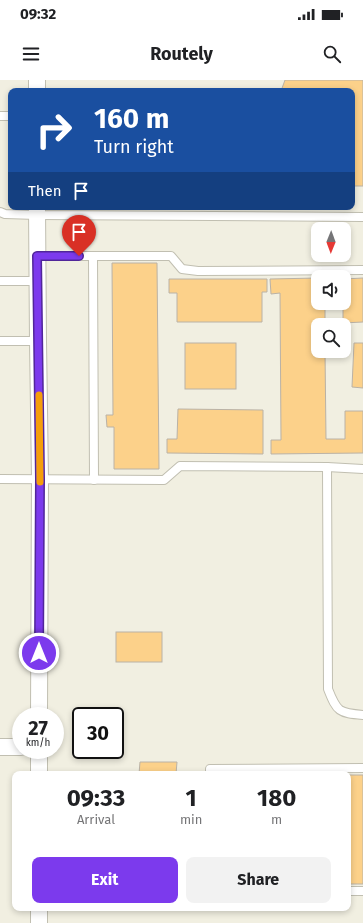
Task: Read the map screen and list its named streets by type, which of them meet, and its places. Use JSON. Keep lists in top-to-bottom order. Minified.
{"north":"bottom","page":{"status":"09:32","header":"Routely","turn":["160 m","Turn right"],"then":"Then","speed":"27 km/h","limit":"30","eta":["09:33","Arrival","1","min","180","m"],"buttons":["Exit","Share"]}}
